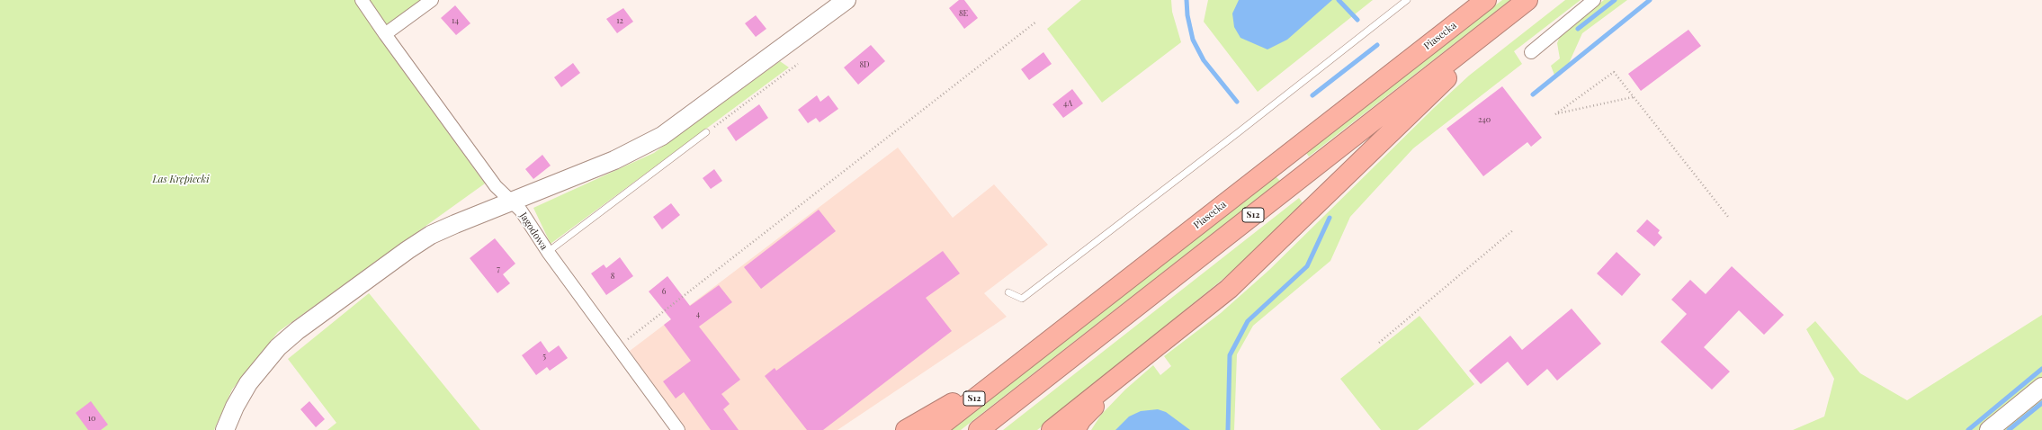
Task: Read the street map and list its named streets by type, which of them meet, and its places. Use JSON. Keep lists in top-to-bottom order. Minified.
{"streets":{"highway":["Piasecka","S12"],"street":["Jagodowa"]},"parks":["Las Krępiecki"],"house_numbers":["8E","14","12","8D","4A","240","7","8","6","4","5","10"]}
